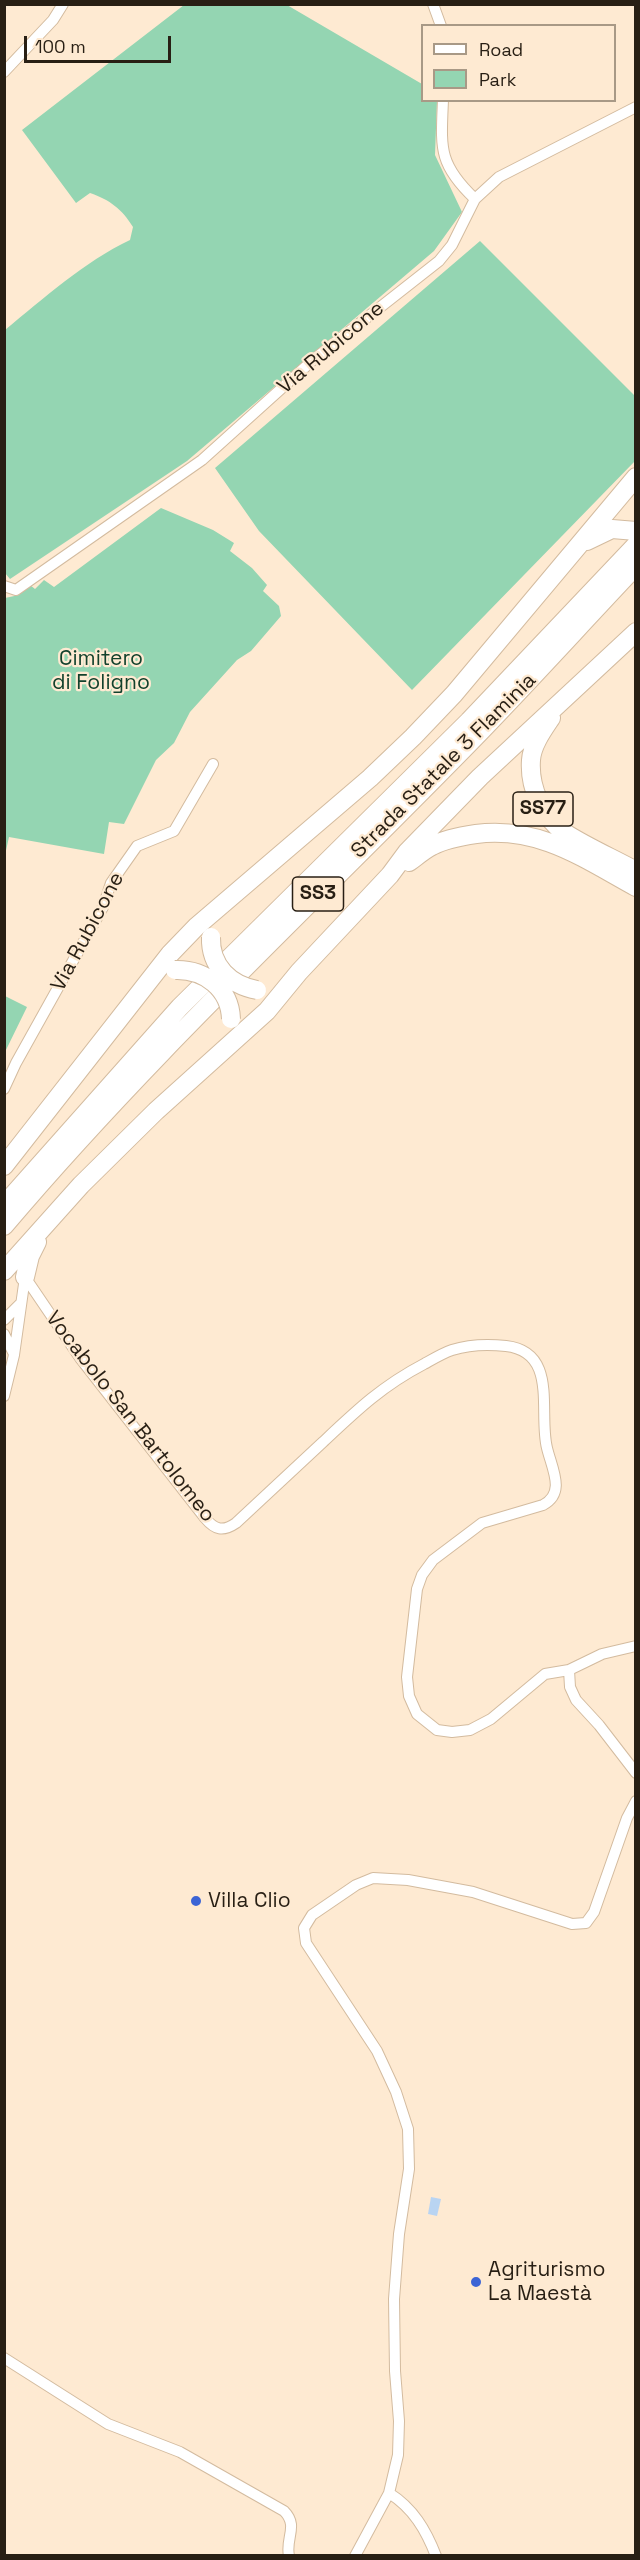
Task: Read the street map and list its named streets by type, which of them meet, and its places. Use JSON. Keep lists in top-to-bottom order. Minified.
{"streets":{"highway":["Strada Statale 3 Flaminia","SS77","SS3"],"street":["Via Rubicone","Vocabolo San Bartolomeo"]},"parks":["Cimitero di Foligno"],"places":["Villa Clio","Agriturismo La Maestà"],"legend":["Road","Park"],"scale_bar":"100 m"}
